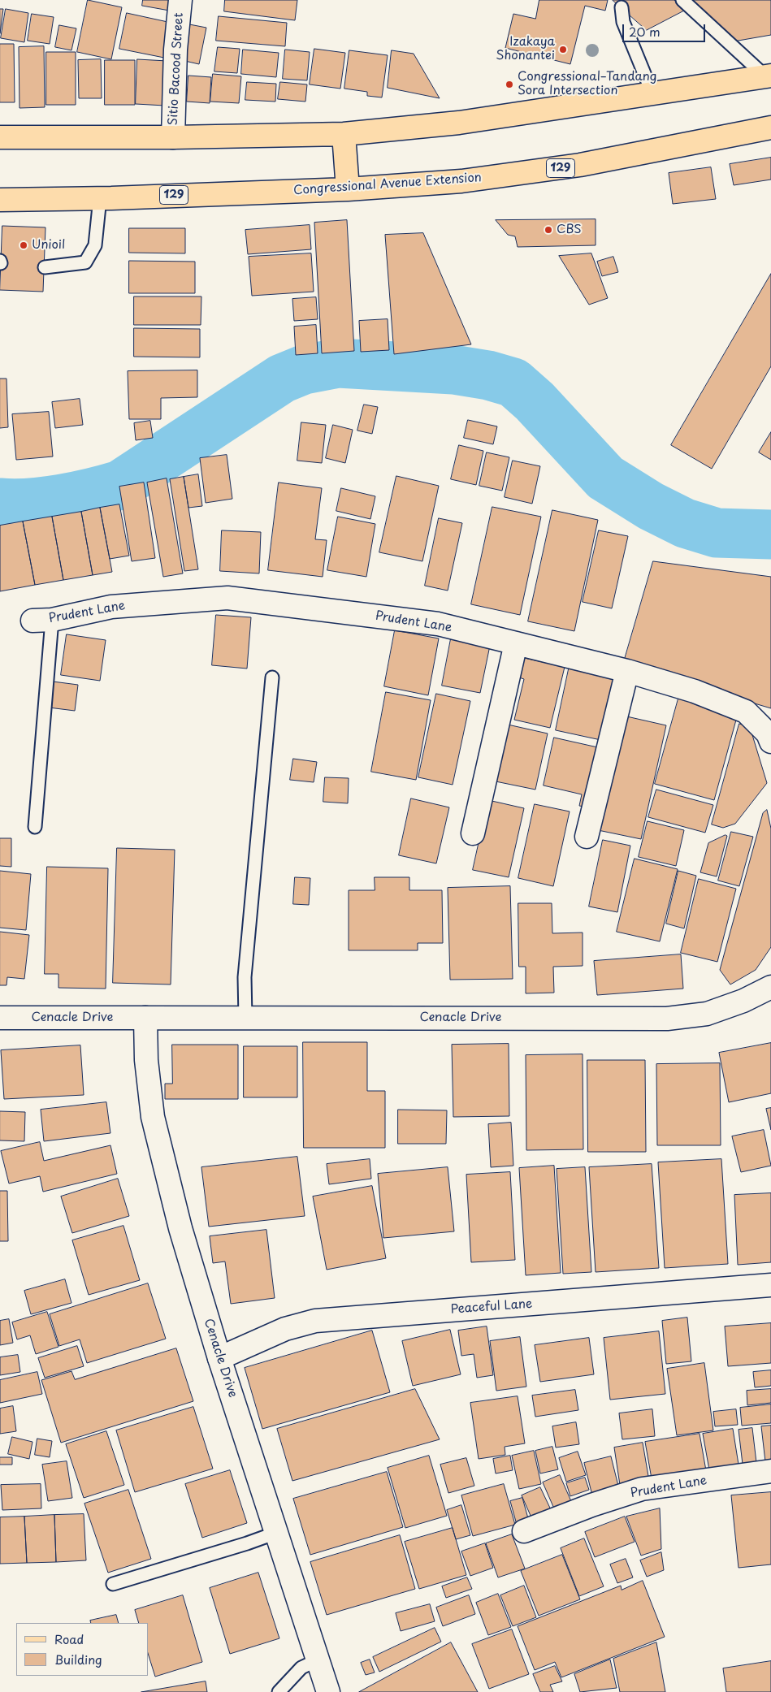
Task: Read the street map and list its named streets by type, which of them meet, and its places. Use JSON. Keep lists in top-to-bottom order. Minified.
{"streets":{"main road":["129","Congressional Avenue Extension"],"street":["Sitio Bacood Street","Prudent Lane","Cenacle Drive","Peaceful Lane"]},"crossings":[["Cenacle Drive","Peaceful Lane"]],"places":["Izakaya Shonantei","Congressional–Tandang Sora Intersection","CBS","Unioil"],"legend":["Road","Building"],"scale_bar":"20 m"}
